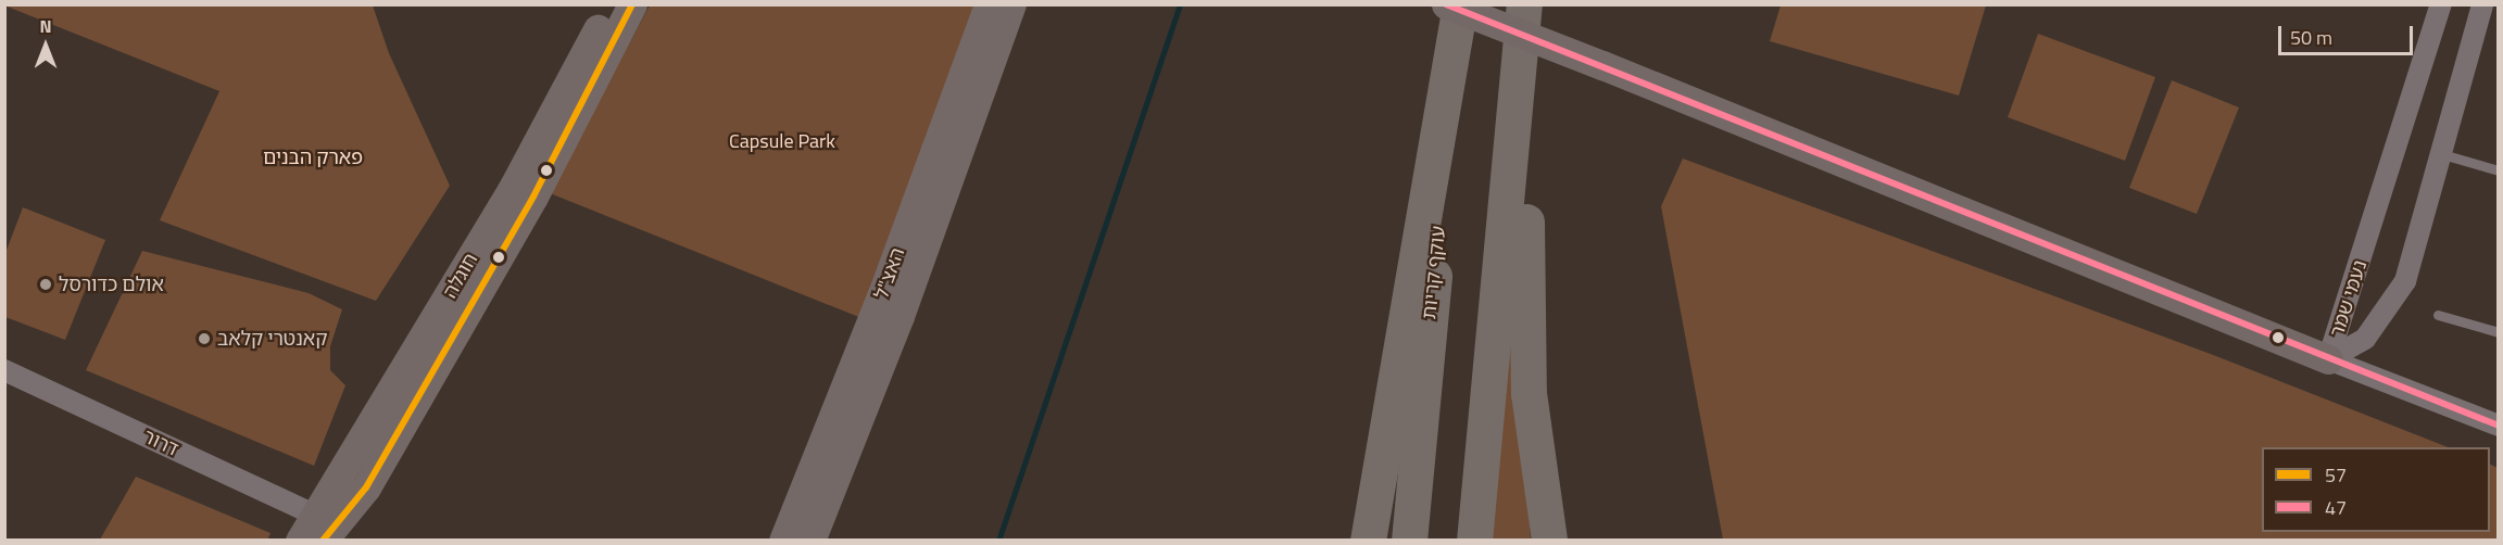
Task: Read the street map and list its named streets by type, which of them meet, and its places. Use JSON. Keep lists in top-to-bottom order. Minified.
{"streets":{"highway":["עוקף קריות"],"street":["האצ\"ל","חוגלה","נעמי שמר","דרור"]},"crossings":[["חוגלה","דרור"]],"parks":["Capsule Park","פארק הבנים"],"places":["אולם כדורסל","קאנטרי קלאב"],"lines":["transit line 57","transit line 47"],"legend":["57","47"],"scale_bar":"50 m","north":"top"}
